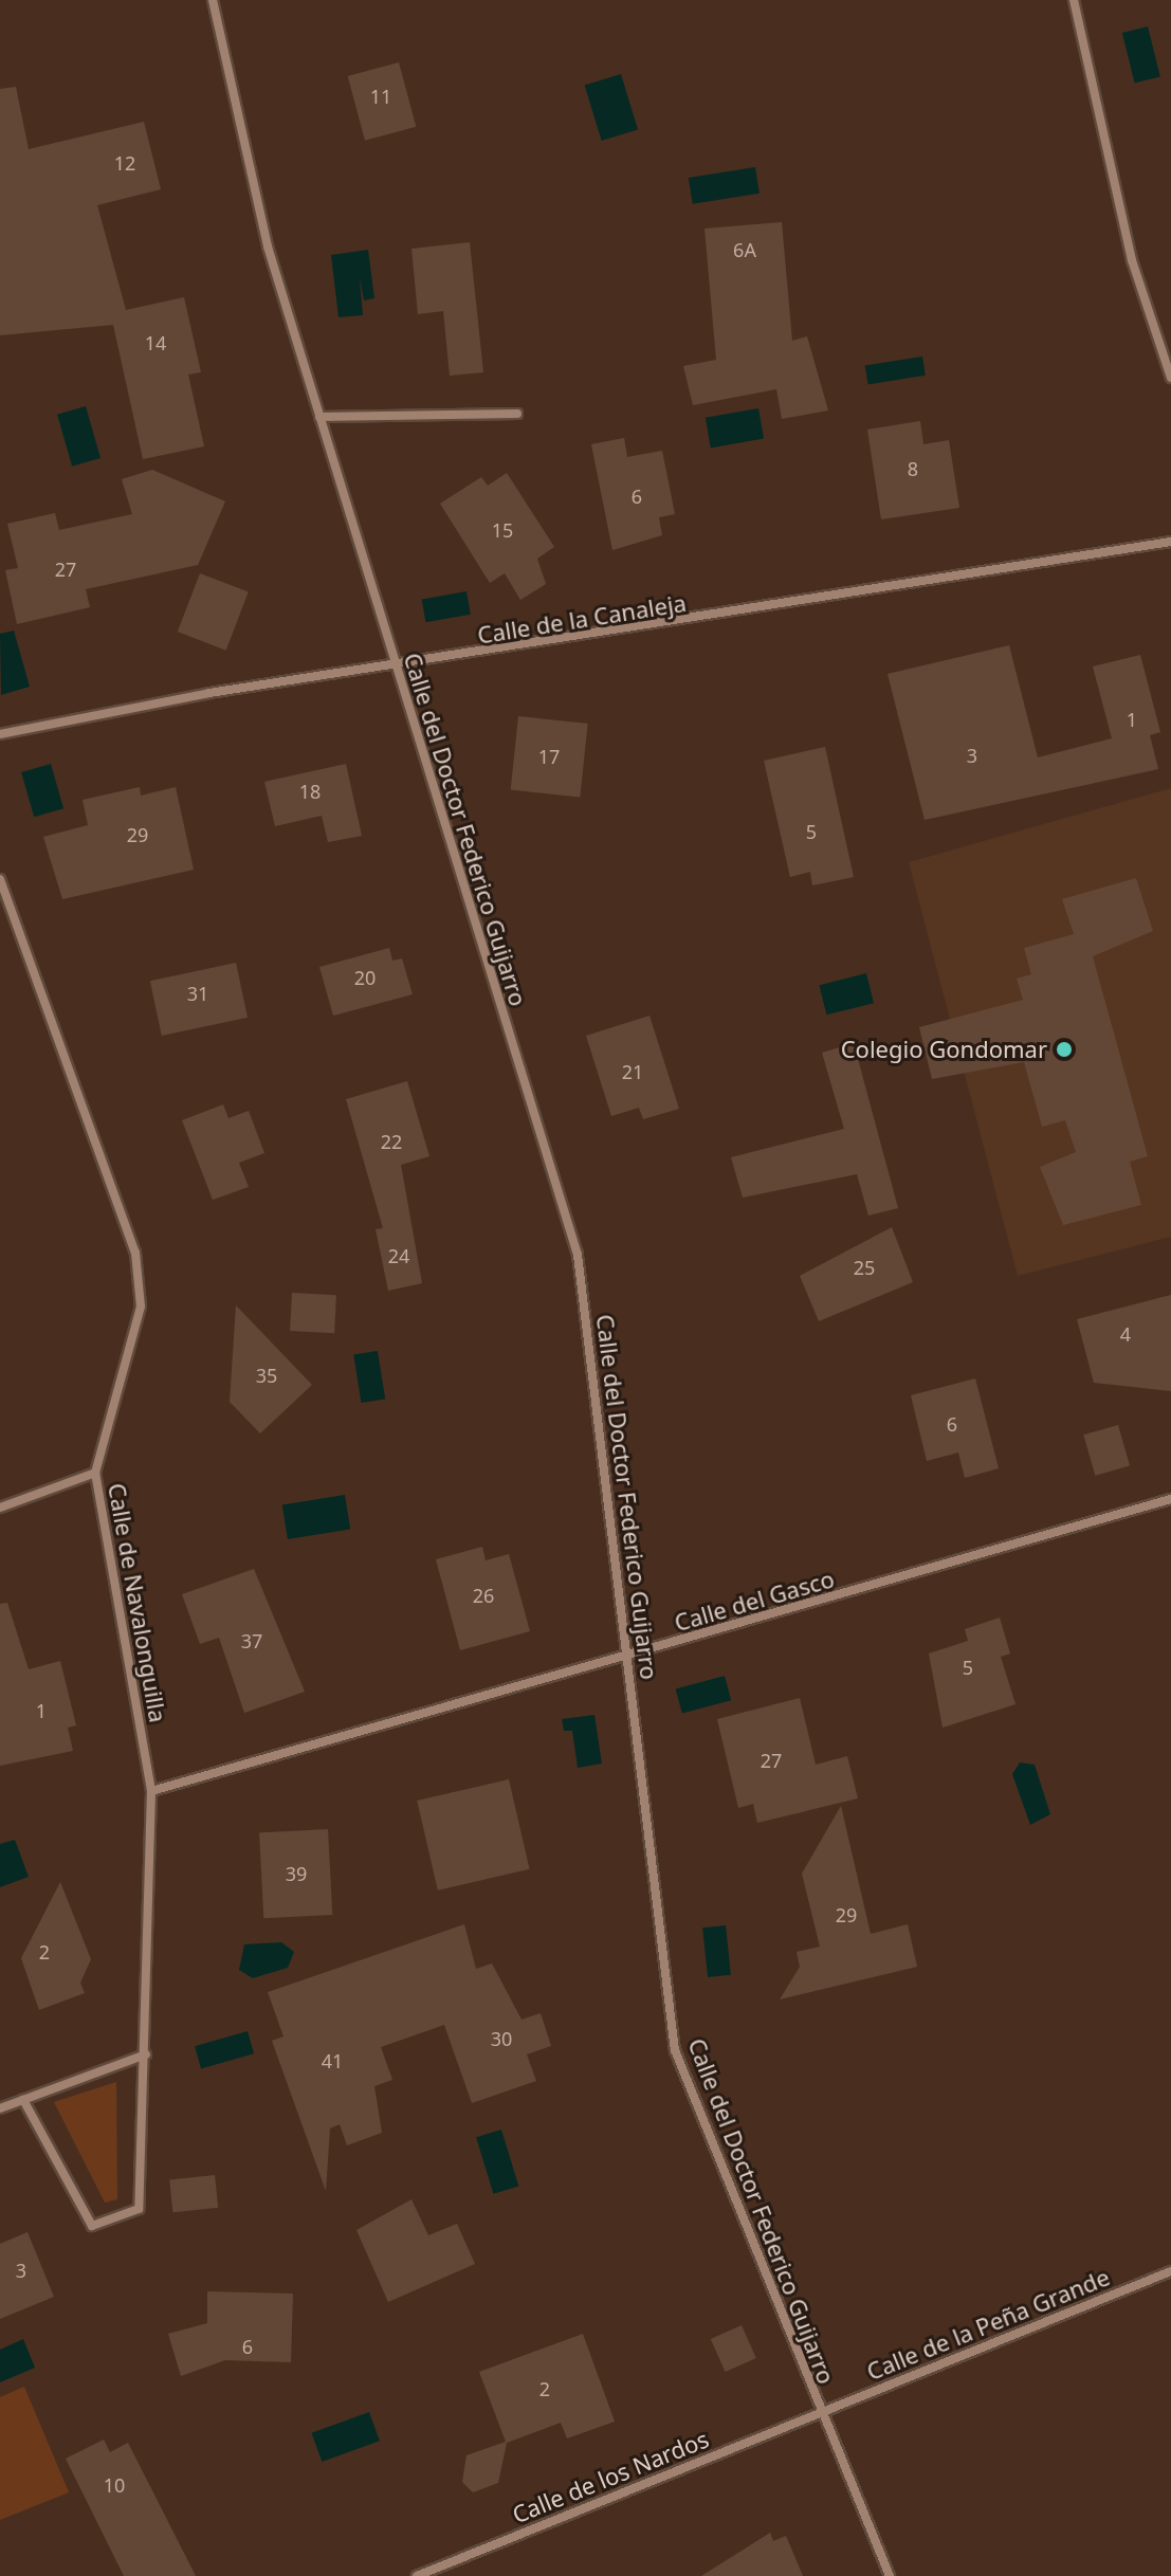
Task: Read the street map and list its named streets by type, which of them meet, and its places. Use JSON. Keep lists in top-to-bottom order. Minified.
{"streets":{"street":["Calle de la Canaleja","Calle del Doctor Federico Guijarro","Calle del Gasco","Calle de Navalonguilla","Calle de la Peña Grande","Calle de los Nardos"]},"crossings":[["Calle de la Canaleja","Calle del Doctor Federico Guijarro"],["Calle del Doctor Federico Guijarro","Calle del Gasco"],["Calle del Doctor Federico Guijarro","Calle de la Peña Grande"],["Calle del Doctor Federico Guijarro","Calle de los Nardos"],["Calle del Gasco","Calle de Navalonguilla"],["Calle de la Peña Grande","Calle de los Nardos"]],"places":["Colegio Gondomar"],"house_numbers":["11","12","6A","14","8","6","15","27","1","3","17","18","5","29","20","31","21","22","24","25","4","35","6","26","37","5","1","27","39","29","2","30","41","3","6","2","10"]}
